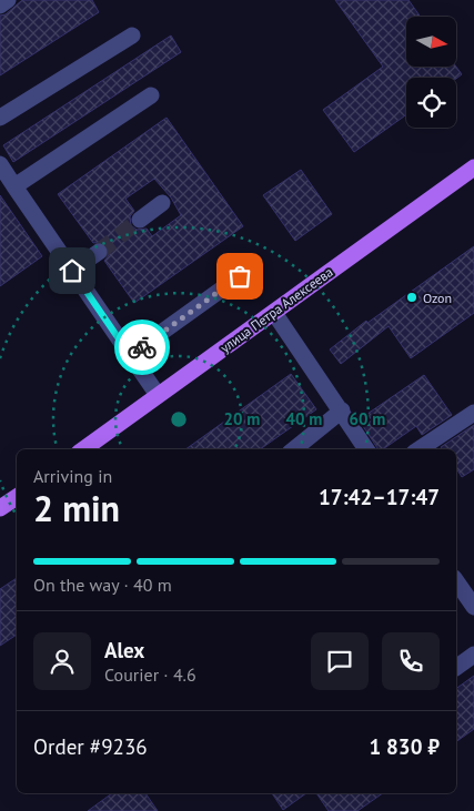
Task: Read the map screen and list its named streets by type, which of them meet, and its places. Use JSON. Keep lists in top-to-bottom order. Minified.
{"streets":{"main road":["улица Петра Алексеева"]},"places":["Ozon"],"north":"right","page":{"heading":["2 min","Arriving in","17:42–17:47"],"panel":["Alex","Courier · 4.6","Order #9236","1 830 ₽"],"bar":"On the way · 40 m"},"rings":["20 m","40 m","60 m"]}
